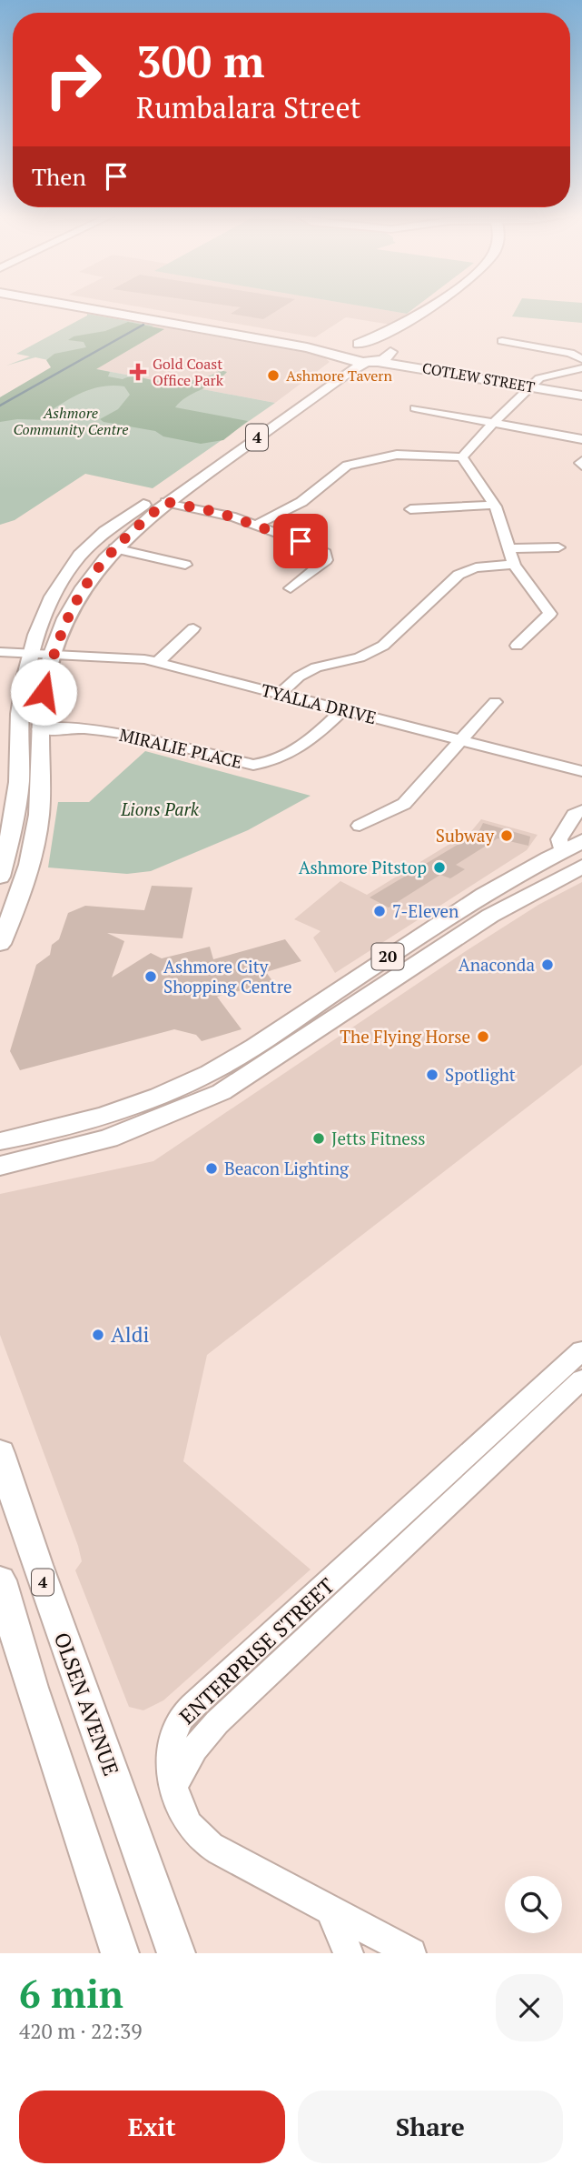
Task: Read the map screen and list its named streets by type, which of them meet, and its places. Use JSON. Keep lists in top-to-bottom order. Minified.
{"streets":{"main road":["COTLEW STREET","4","20","OLSEN AVENUE"],"street":["TYALLA DRIVE","MIRALIE PLACE","ENTERPRISE STREET"]},"crossings":[["COTLEW STREET","4"],["4","TYALLA DRIVE"],["4","MIRALIE PLACE"],["TYALLA DRIVE","MIRALIE PLACE"]],"parks":["Ashmore Community Centre","Lions Park"],"places":{"health":["Gold Coast Office Park"],"other":["Ashmore Tavern","Subway","Ashmore Pitstop","7-Eleven","Anaconda","Ashmore City Shopping Centre","The Flying Horse","Spotlight","Jetts Fitness","Beacon Lighting","Aldi"]},"page":{"turn":["300 m","Rumbalara Street"],"then":"Then","heading":["6 min","420 m · 22:39"],"buttons":["Exit","Share"]}}
